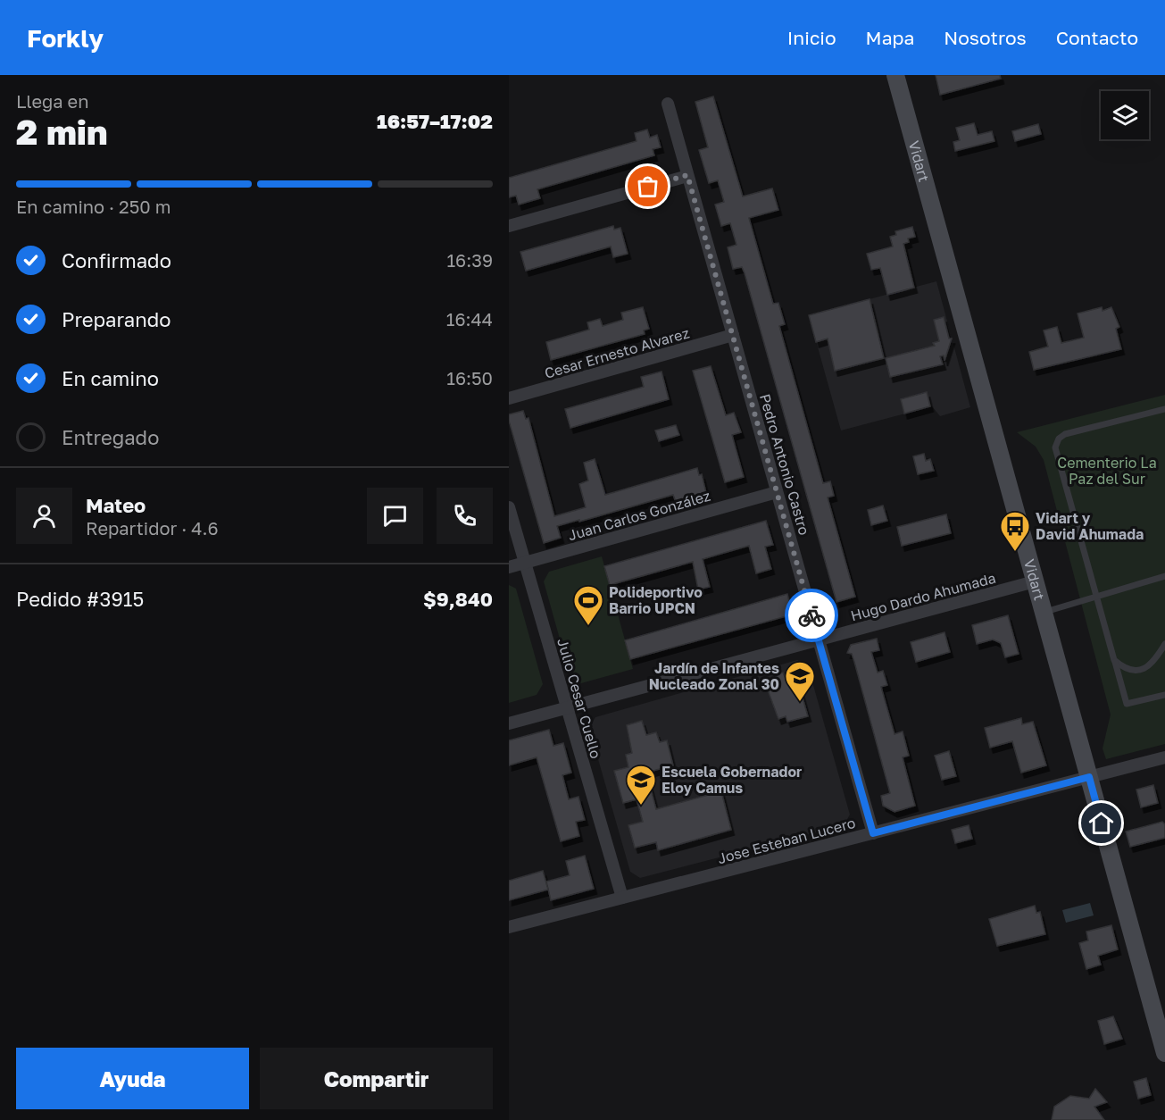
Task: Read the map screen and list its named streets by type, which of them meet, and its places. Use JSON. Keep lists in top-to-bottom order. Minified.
{"streets":{"street":["Vidart","Cesar Ernesto Alvarez","Pedro Antonio Castro","Juan Carlos González","Hugo Dardo Ahumada","Julio Cesar Cuello","Jose Esteban Lucero"]},"crossings":[["Vidart","Hugo Dardo Ahumada"],["Vidart","Jose Esteban Lucero"],["Cesar Ernesto Alvarez","Pedro Antonio Castro"],["Pedro Antonio Castro","Juan Carlos González"],["Pedro Antonio Castro","Hugo Dardo Ahumada"],["Pedro Antonio Castro","Jose Esteban Lucero"],["Juan Carlos González","Julio Cesar Cuello"],["Hugo Dardo Ahumada","Julio Cesar Cuello"],["Julio Cesar Cuello","Jose Esteban Lucero"]],"parks":["Cementerio La Paz del Sur"],"places":{"bus stop":["Vidart y David Ahumada"],"sports":["Polideportivo Barrio UPCN"],"school or university":["Jardín de Infantes Nucleado Zonal 30","Escuela Gobernador Eloy Camus"]},"page":{"header":"Forkly","nav":["Inicio","Mapa","Nosotros","Contacto"],"heading":["2 min","Llega en","16:57–17:02"],"panel":["Mateo","Repartidor · 4.6","Pedido #3915","$9,840"],"bar":"En camino · 250 m","list":[["Confirmado","16:39"],["Preparando","16:44"],["En camino","16:50"],"Entregado"],"buttons":["Ayuda","Compartir"]}}
